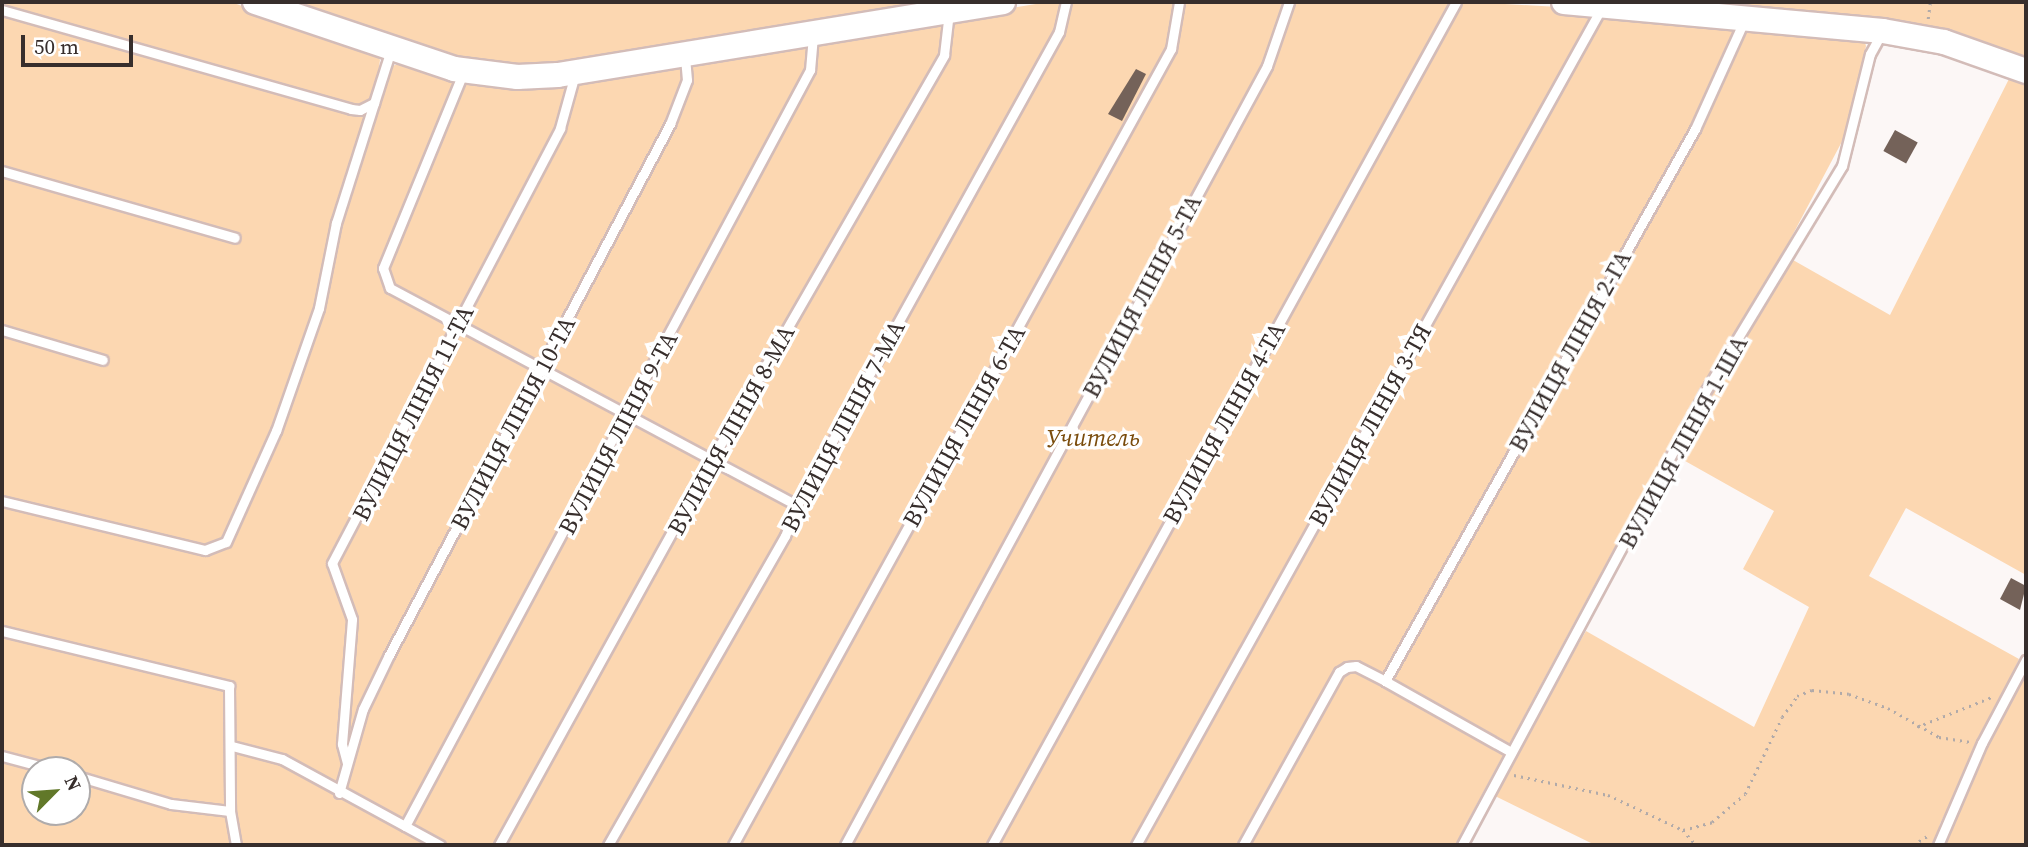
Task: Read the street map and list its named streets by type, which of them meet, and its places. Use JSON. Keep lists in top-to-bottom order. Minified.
{"streets":{"lane":["ВУЛИЦЯ ЛІНІЯ 5-ТА","ВУЛИЦЯ ЛІНІЯ 2-ГА","ВУЛИЦЯ ЛІНІЯ 11-ТА","ВУЛИЦЯ ЛІНІЯ 10-ТА","ВУЛИЦЯ ЛІНІЯ 4-ТА","ВУЛИЦЯ ЛІНІЯ 3-ТЯ","ВУЛИЦЯ ЛІНІЯ 7-МА","ВУЛИЦЯ ЛІНІЯ 6-ТА","ВУЛИЦЯ ЛІНІЯ 8-МА","ВУЛИЦЯ ЛІНІЯ 9-ТА","ВУЛИЦЯ ЛІНІЯ 1-ША"]},"crossings":[["ВУЛИЦЯ ЛІНІЯ 11-ТА","ВУЛИЦЯ ЛІНІЯ 10-ТА"]],"parks":["Учитель"],"scale_bar":"50 m","north":"top right"}
